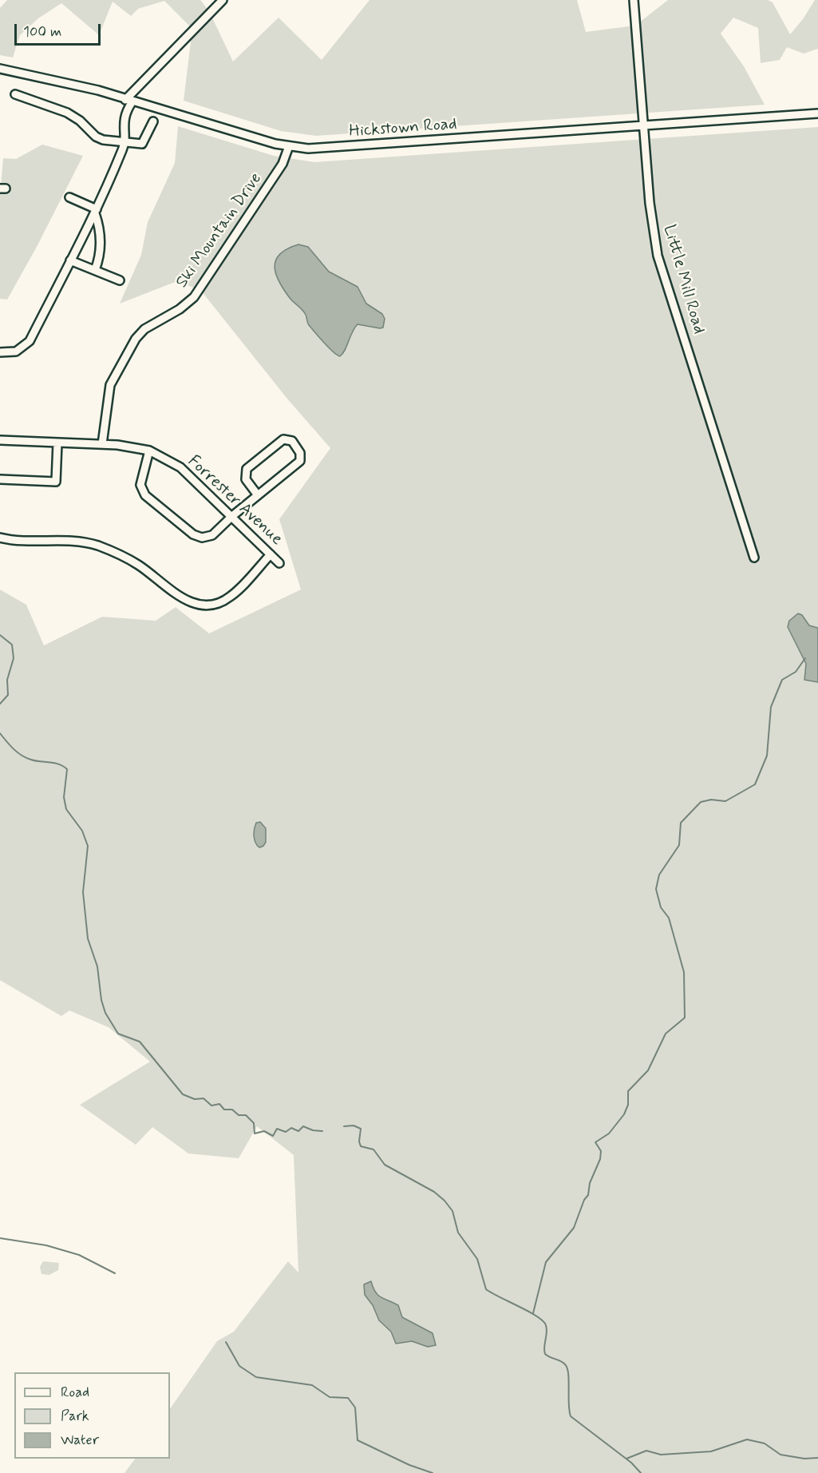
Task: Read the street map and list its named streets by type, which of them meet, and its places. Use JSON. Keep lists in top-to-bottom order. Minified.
{"streets":{"street":["Hickstown Road","Ski Mountain Drive","Little Mill Road","Forrester Avenue"]},"crossings":[["Hickstown Road","Ski Mountain Drive"],["Hickstown Road","Little Mill Road"],["Ski Mountain Drive","Forrester Avenue"]],"legend":["Road","Park","Water"],"scale_bar":"100 m"}
